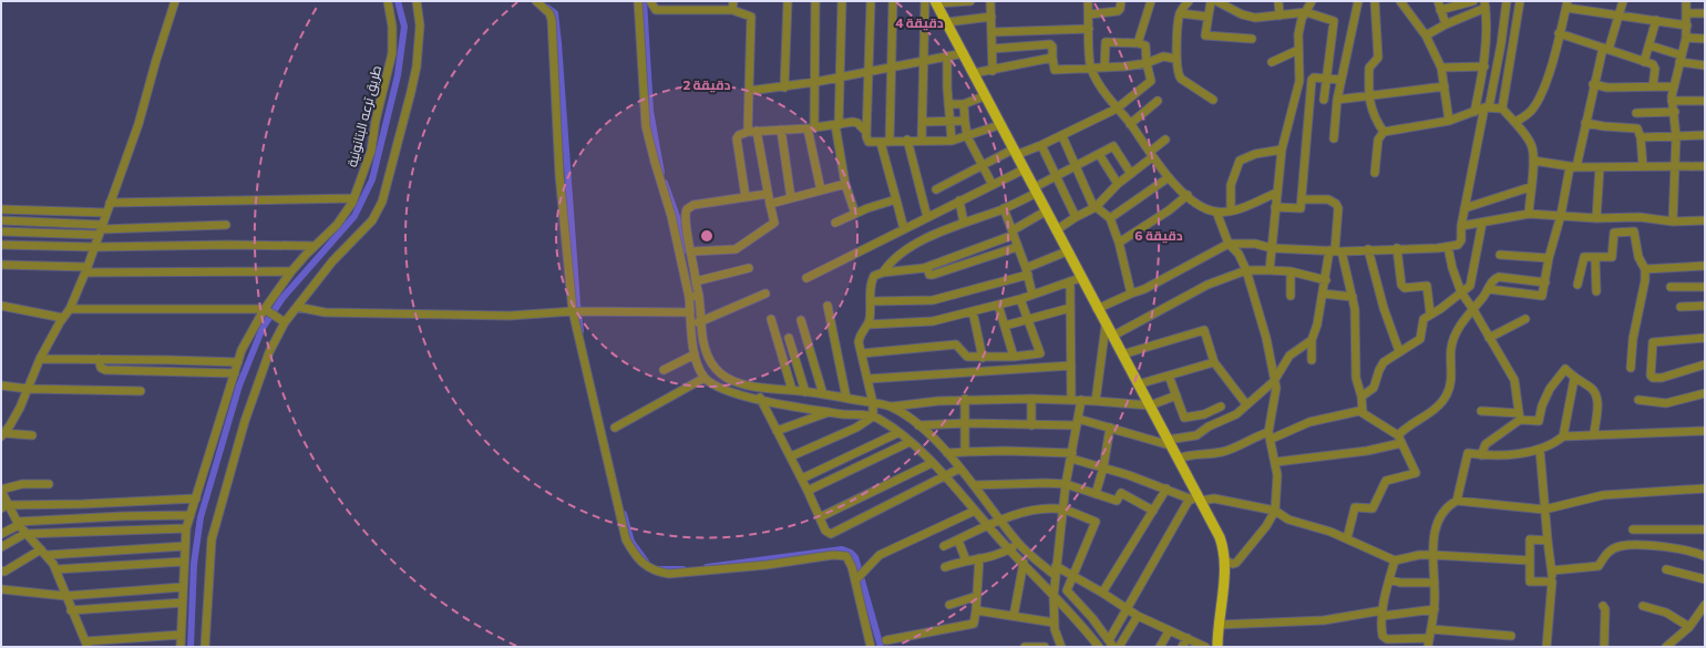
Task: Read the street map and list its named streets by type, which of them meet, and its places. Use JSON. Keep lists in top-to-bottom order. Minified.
{"streets":{"street":["طريق ترعه البتانونية"]},"rings":["4 دقيقة","2 دقيقة","6 دقيقة"]}
